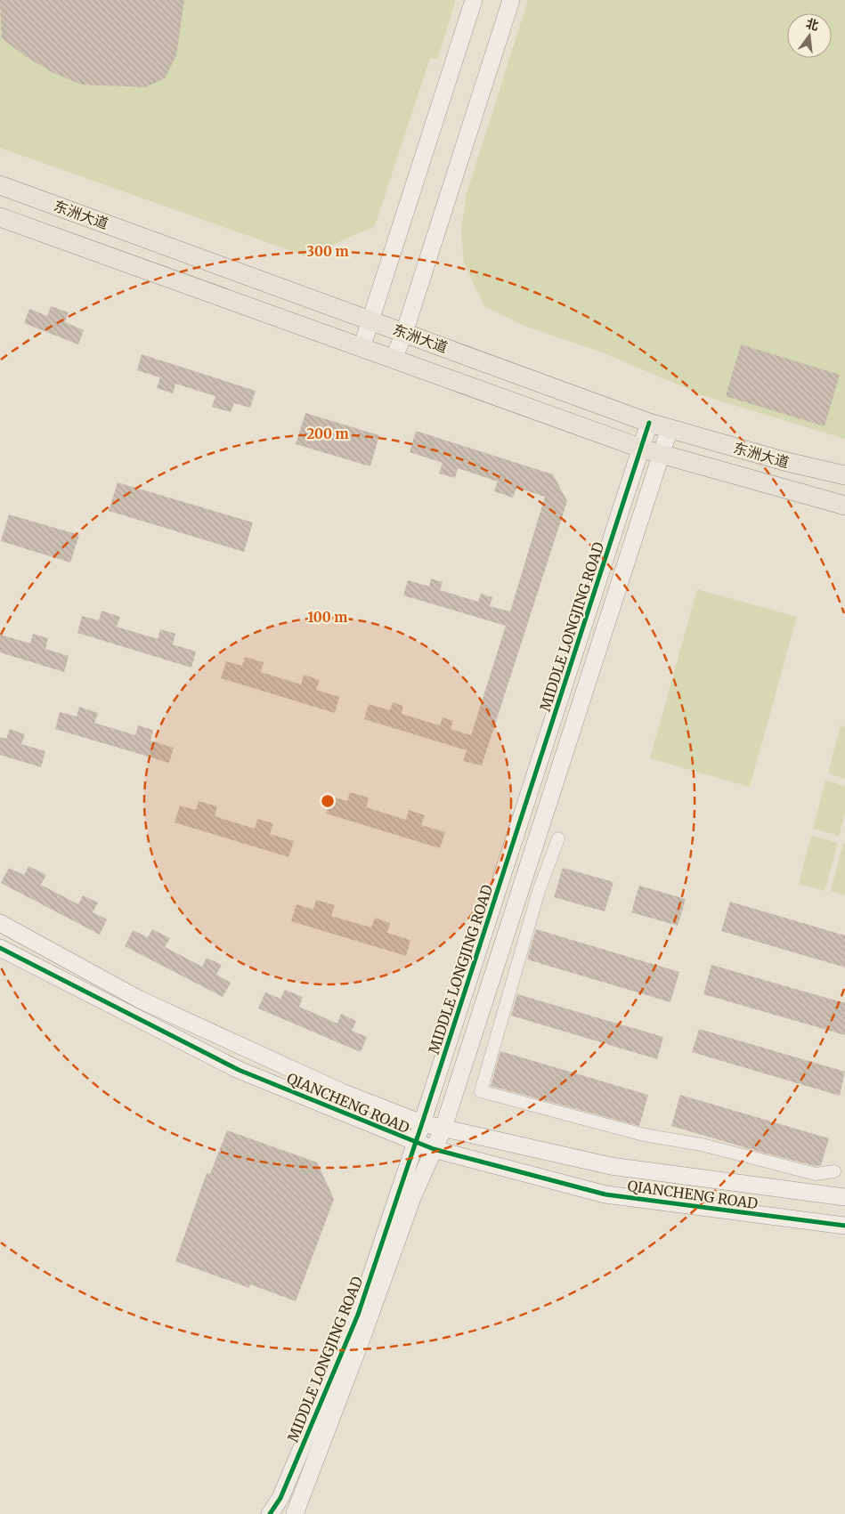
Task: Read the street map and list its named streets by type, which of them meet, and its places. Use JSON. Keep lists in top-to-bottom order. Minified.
{"streets":{"main road":["东洲大道"],"street":["MIDDLE LONGJING ROAD","QIANCHENG ROAD"]},"crossings":[["东洲大道","MIDDLE LONGJING ROAD"],["MIDDLE LONGJING ROAD","QIANCHENG ROAD"]],"north":"top","rings":["300 m","200 m","100 m"]}
